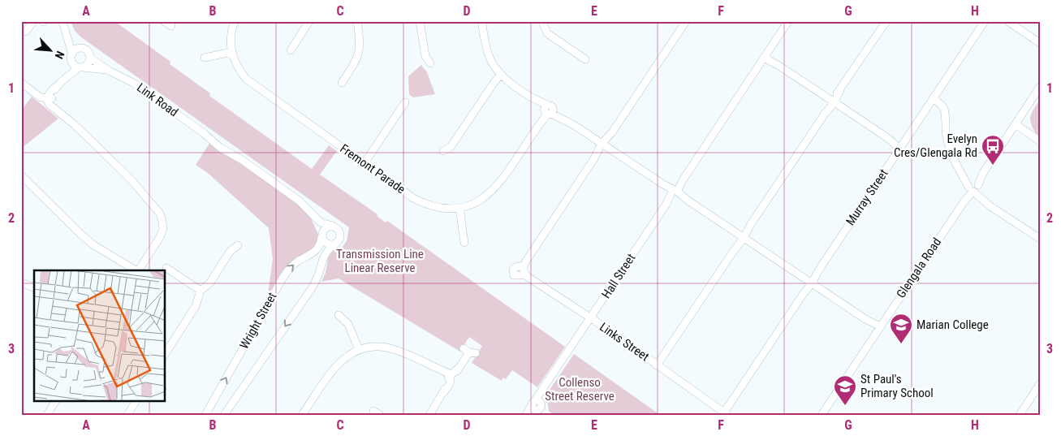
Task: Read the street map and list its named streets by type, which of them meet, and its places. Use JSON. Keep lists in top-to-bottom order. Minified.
{"streets":{"street":["Link Road","Fremont Parade","Murray Street","Glengala Road","Hall Street","Wright Street","Links Street"]},"crossings":[["Link Road","Wright Street"],["Murray Street","Links Street"],["Hall Street","Links Street"]],"parks":["Transmission Line Linear Reserve","Collenso Street Reserve"],"places":{"bus stop":["Evelyn Cres/Glengala Rd"],"school or university":["Marian College","St Paul's Primary School"]},"north":"bottom right","grid":{"columns":["A","B","C","D","E","F","G","H"],"rows":["1","2","3"]}}
